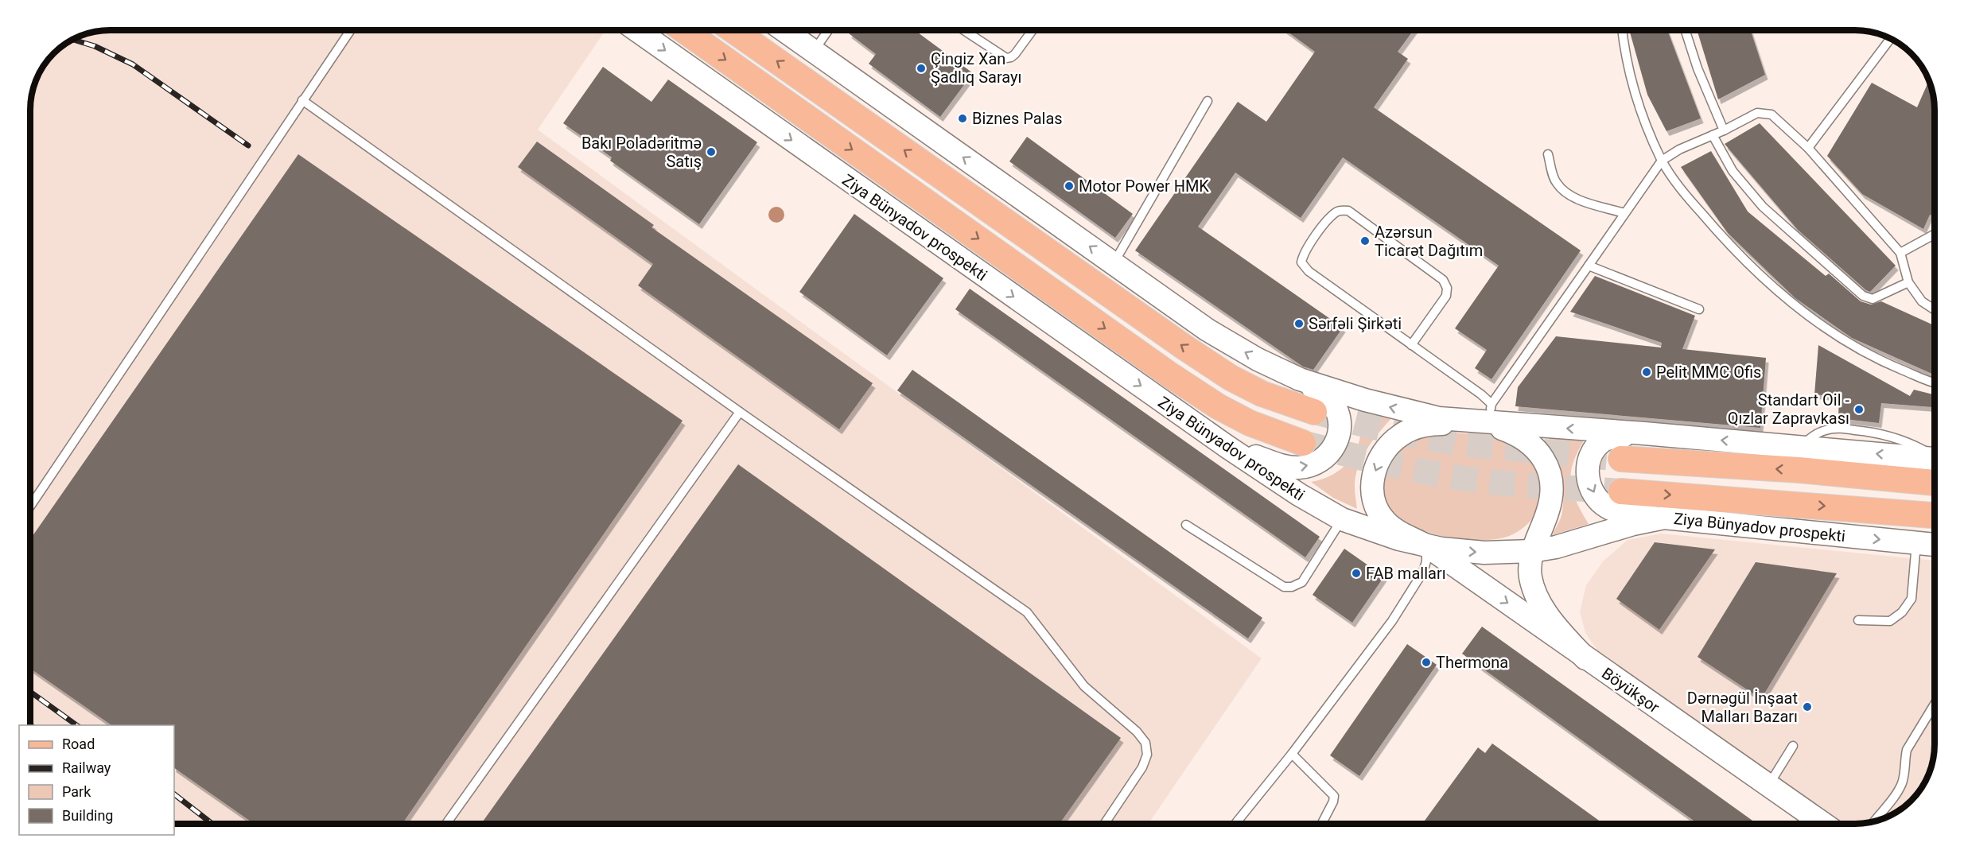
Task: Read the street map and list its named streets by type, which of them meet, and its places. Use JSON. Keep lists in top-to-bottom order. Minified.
{"streets":{"main road":["Ziya Bünyadov prospekti","Böyükşor"]},"crossings":[["Ziya Bünyadov prospekti","Böyükşor"]],"one_way":["Böyükşor"],"places":["Çingiz Xan Şadlıq Sarayı","Biznes Palas","Bakı Poladəritmə Satış","Motor Power HMK","Azərsun Ticarət Dağıtım","Sərfəli Şirkəti","Pelit MMC Ofis","Standart Oil - Qızlar Zapravkası","FAB malları","Thermona","Dərnəgül İnşaat Malları Bazarı"],"legend":["Road","Railway","Park","Building"]}
